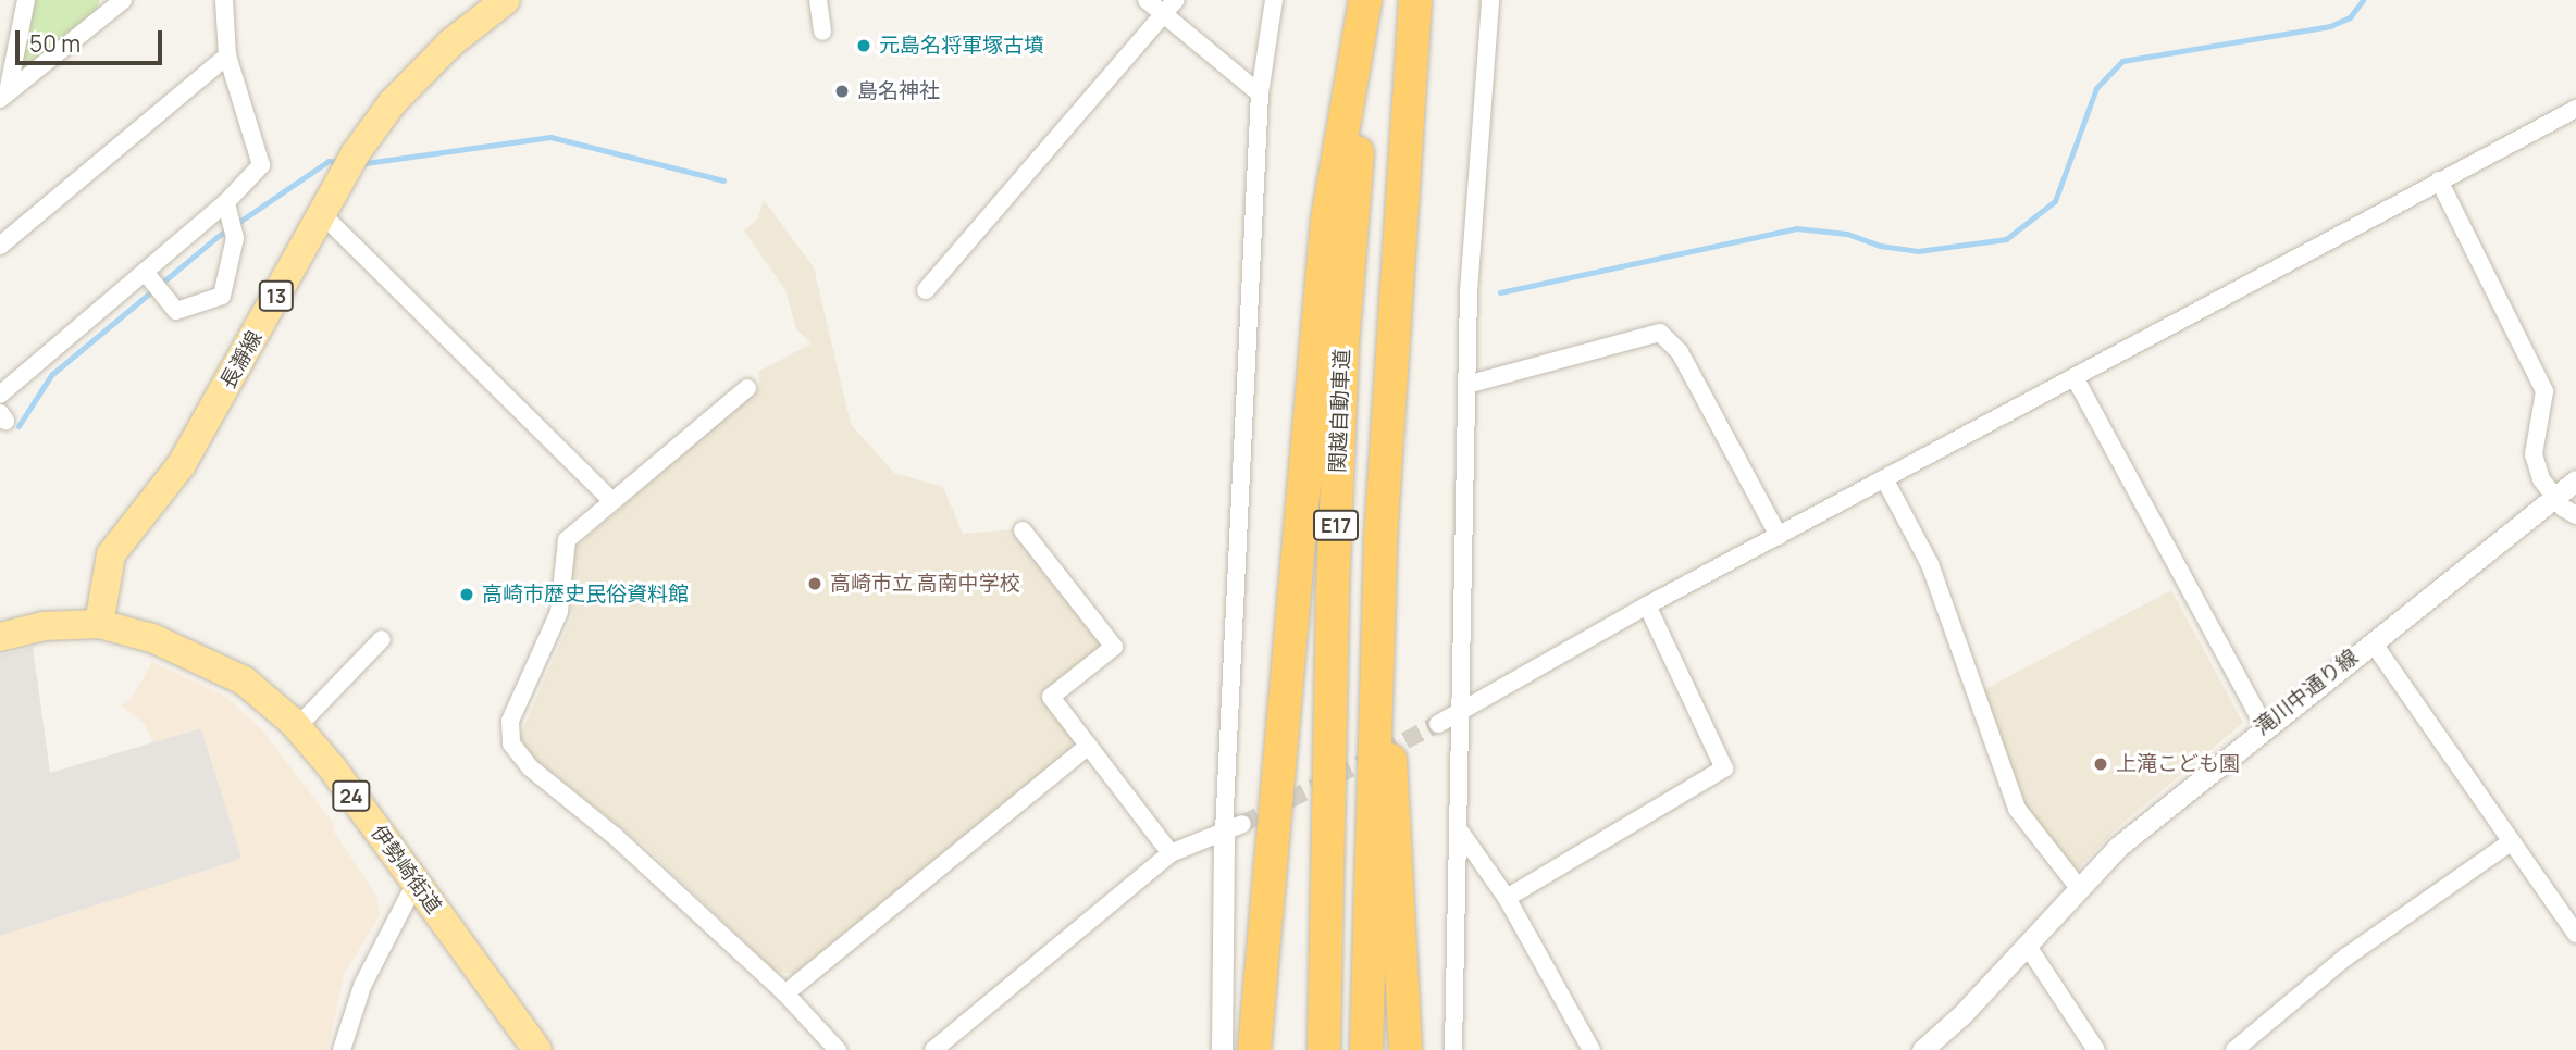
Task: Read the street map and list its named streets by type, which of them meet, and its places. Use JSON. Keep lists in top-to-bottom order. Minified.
{"streets":{"highway":["関越自動車道","E17"],"main road":["13","長瀞線","24","伊勢崎街道"],"street":["滝川中通り線"]},"crossings":[["長瀞線","伊勢崎街道"]],"places":["元島名将軍塚古墳","島名神社","高崎市立 高南中学校","高崎市歴史民俗資料館","上滝こども園"],"scale_bar":"50 m"}
